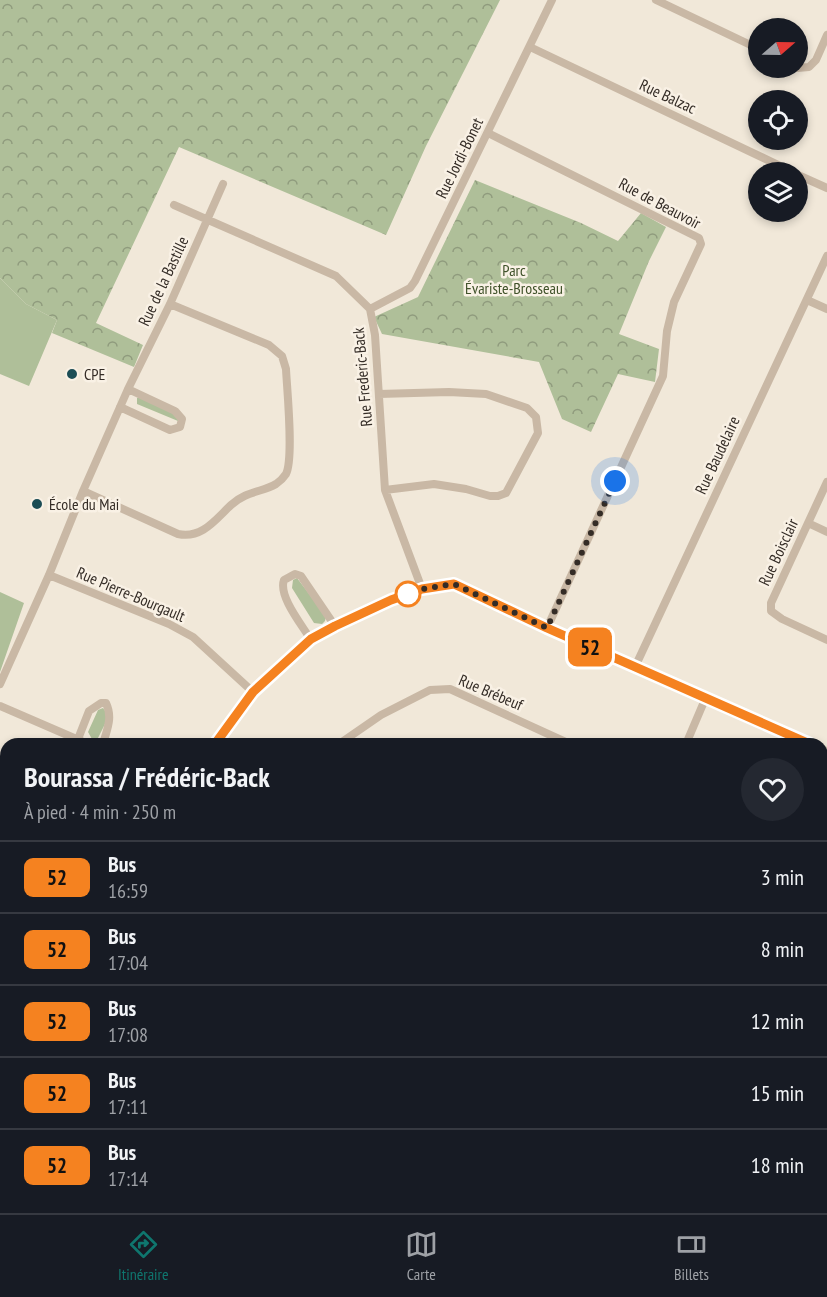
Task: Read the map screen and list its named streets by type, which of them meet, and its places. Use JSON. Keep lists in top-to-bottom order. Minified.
{"streets":{"street":["Rue Balzac","Rue Jordi-Bonet","Rue de Beauvoir","Rue de la Bastille","Rue Frederic-Back","Rue Baudelaire","Rue Boisclair","Rue Pierre-Bourgault","Rue Brébeuf"]},"crossings":[["Rue Balzac","Rue Jordi-Bonet"],["Rue Jordi-Bonet","Rue de Beauvoir"],["Rue Jordi-Bonet","Rue Frederic-Back"],["Rue de la Bastille","Rue Frederic-Back"],["Rue de la Bastille","Rue Pierre-Bourgault"]],"parks":["Parc Évariste-Brosseau"],"places":["CPE","École du Mai"],"lines":["bus line 52"],"north":"right","page":{"on_map":"52","heading":["Bourassa / Frédéric-Back","À pied · 4 min · 250 m"],"list":[{"mark":"52","name":"Bus","note":"16:59","value":"3 min"},{"mark":"52","name":"Bus","note":"17:04","value":"8 min"},{"mark":"52","name":"Bus","note":"17:08","value":"12 min"},{"mark":"52","name":"Bus","note":"17:11","value":"15 min"},{"mark":"52","name":"Bus","note":"17:14","value":"18 min"}],"tabs":["Itinéraire","Carte","Billets"]}}
